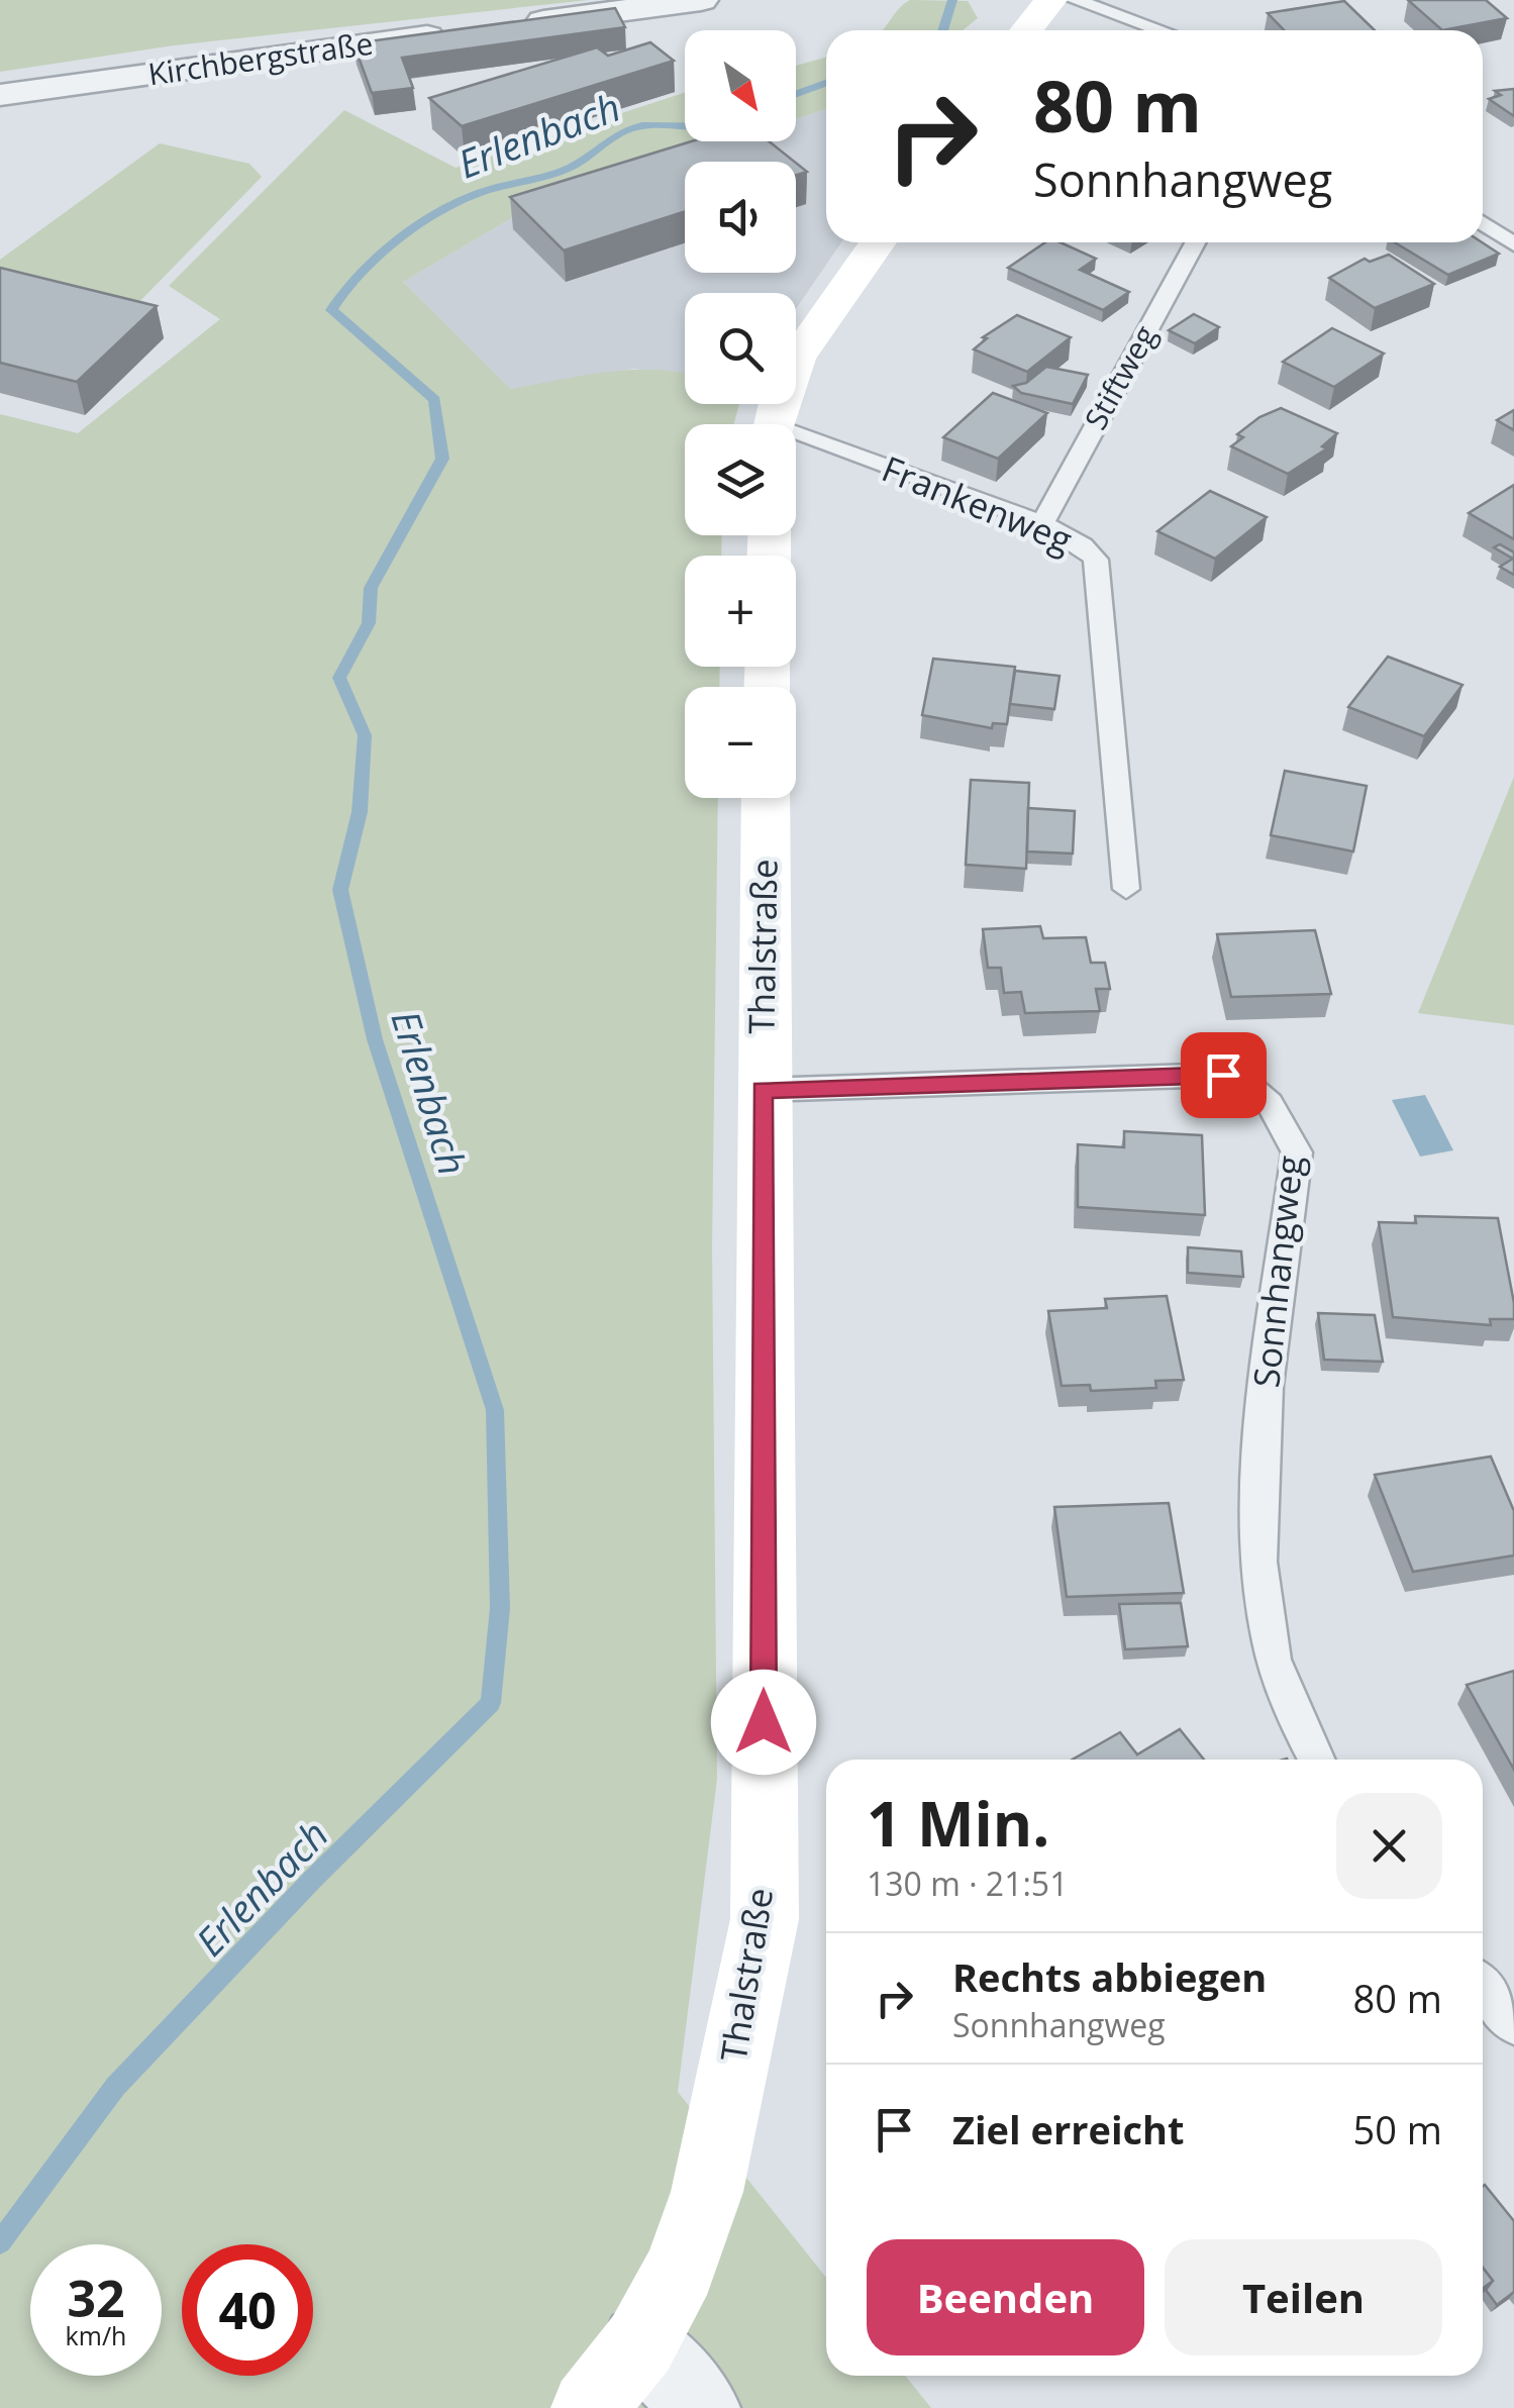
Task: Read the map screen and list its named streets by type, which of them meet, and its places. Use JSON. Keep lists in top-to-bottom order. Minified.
{"streets":{"street":["Kirchbergstraße","Thalstraße"],"lane":["Stiftweg","Frankenweg","Sonnhangweg"]},"crossings":[["Stiftweg","Frankenweg"],["Thalstraße","Sonnhangweg"]],"water":["Erlenbach"],"north":"bottom right","page":{"map_buttons":["+","−"],"turn":["80 m","Sonnhangweg"],"heading":["1 Min.","130 m · 21:51"],"list":[{"name":"Rechts abbiegen","note":"Sonnhangweg","value":"80 m"},{"name":"Ziel erreicht","value":"50 m"}],"buttons":["Beenden","Teilen"],"speed":"32 km/h","limit":"40"}}
